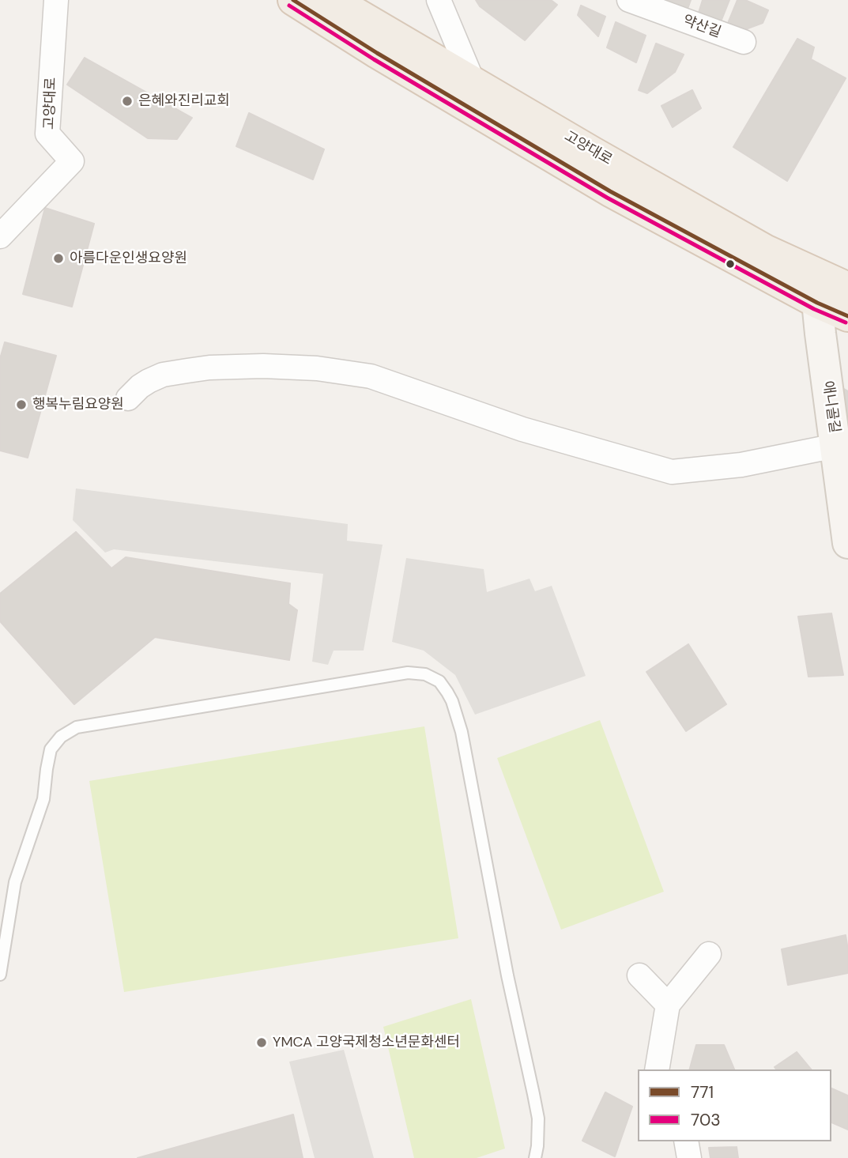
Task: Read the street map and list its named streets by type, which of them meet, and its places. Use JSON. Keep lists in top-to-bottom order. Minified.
{"streets":{"main road":["고양대로"],"street":["약산길","애니골길"]},"crossings":[["고양대로","애니골길"]],"places":["은혜와진리교회","아름다운인생요양원","행복누림요양원","YMCA 고양국제청소년문화센터"],"lines":["transit line 771","transit line 703"],"legend":["771","703"]}
